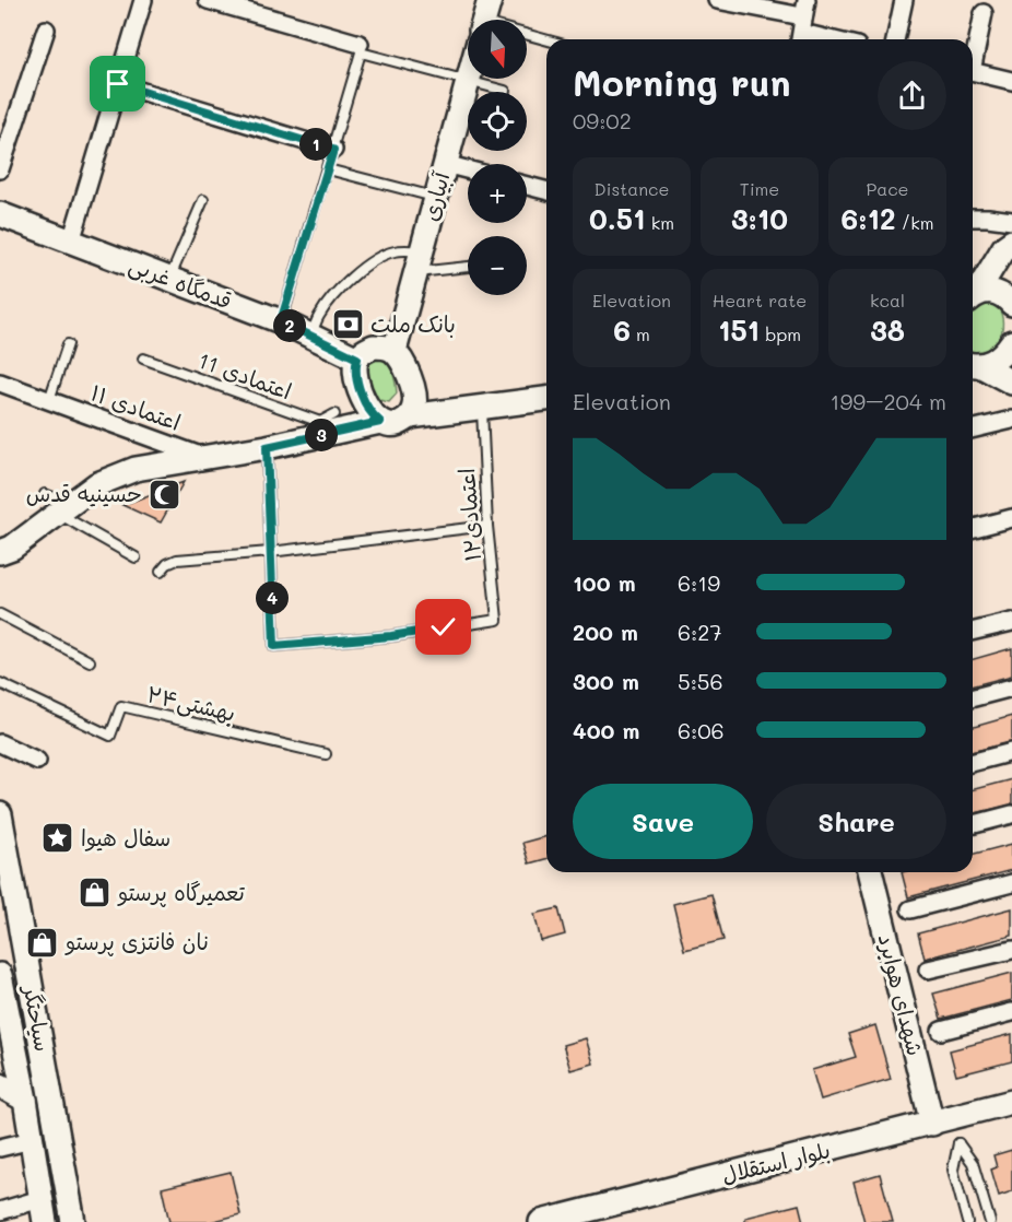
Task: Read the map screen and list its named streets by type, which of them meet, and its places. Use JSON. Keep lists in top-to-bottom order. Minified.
{"streets":{"street":["آبیاری","قدمگاه غربی","۱۱ اعتمادی","شهدای هوابرد","سیاحتگر","بلوار استقلال"],"lane":["11 اعتمادی","اعتمادی۱۲","۲۴بهشتی"]},"crossings":[["آبیاری","قدمگاه غربی"],["شهدای هوابرد","بلوار استقلال"]],"places":{"bank":["بانک ملت"],"mosque":["حسینیه قدس"],"place":["سفال هیوا"],"shop":["تعمیرگاه پرستو","نان فانتزی پرستو"]},"north":"bottom","page":{"map_buttons":["+","−"],"heading":["Morning run","09:02"],"pins":["1","2","3","4"],"stats":[["Distance","0.51 km"],["Time","3:10"],["Pace","6:12 /km"],["Elevation","6 m"],["Heart rate","151 bpm"],["kcal","38"]],"chart":["Elevation","199–204 m"],"list":[{"name":"100 m","note":"6:19"},{"name":"200 m","note":"6:27"},{"name":"300 m","note":"5:56"},{"name":"400 m","note":"6:06"}],"buttons":["Save","Share"]}}
